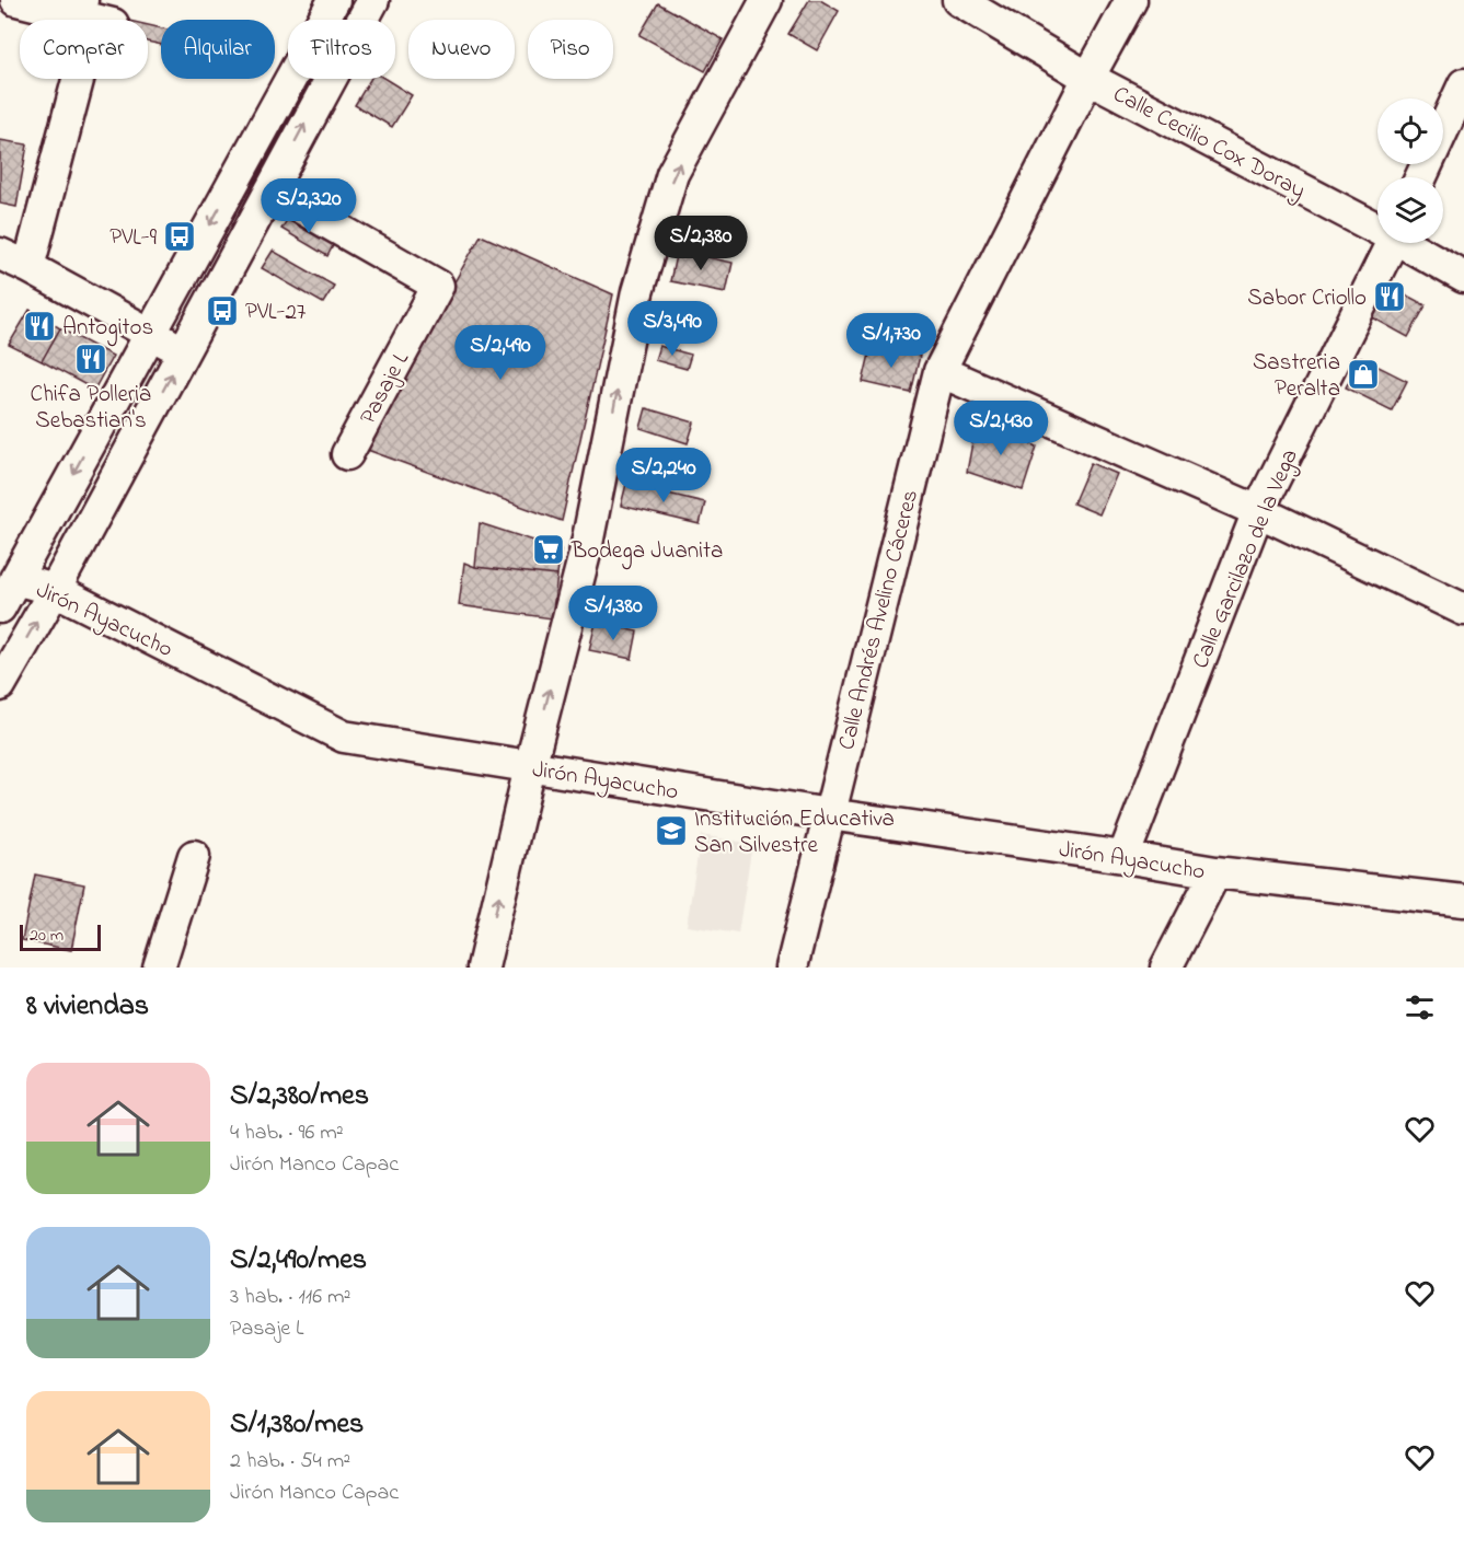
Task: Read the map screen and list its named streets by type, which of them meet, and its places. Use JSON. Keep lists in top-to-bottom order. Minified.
{"streets":{"street":["Calle Cecilio Cox Doray","Pasaje L","Calle Garcilazo de la Vega","Jirón Ayacucho","Calle Andrés Avelino Cáceres"]},"crossings":[["Calle Cecilio Cox Doray","Calle Andrés Avelino Cáceres"],["Calle Garcilazo de la Vega","Jirón Ayacucho"],["Jirón Ayacucho","Calle Andrés Avelino Cáceres"]],"places":{"bus stop":["PVL-9","PVL-27"],"restaurant":["Sabor Criollo","Antogitos","Chifa Polleria Sebastian's"],"shop":["Sastreria Peralta"],"supermarket":["Bodega Juanita"],"school or university":["Institución Educativa San Silvestre"]},"scale_bar":"20 m","page":{"chip":["Comprar","Alquilar","Filtros","Nuevo","Piso"],"price":["S/2,320","S/2,380","S/3,490","S/1,730","S/2,490","S/2,430","S/2,240","S/1,380"],"scale":"20 m","heading":"8 viviendas","list":[{"name":"S/2,380/mes","note":"4 hab. · 96 m² · Jirón Manco Capac"},{"name":"S/2,490/mes","note":"3 hab. · 116 m² · Pasaje L"},{"name":"S/1,380/mes","note":"2 hab. · 54 m² · Jirón Manco Capac"}]}}
